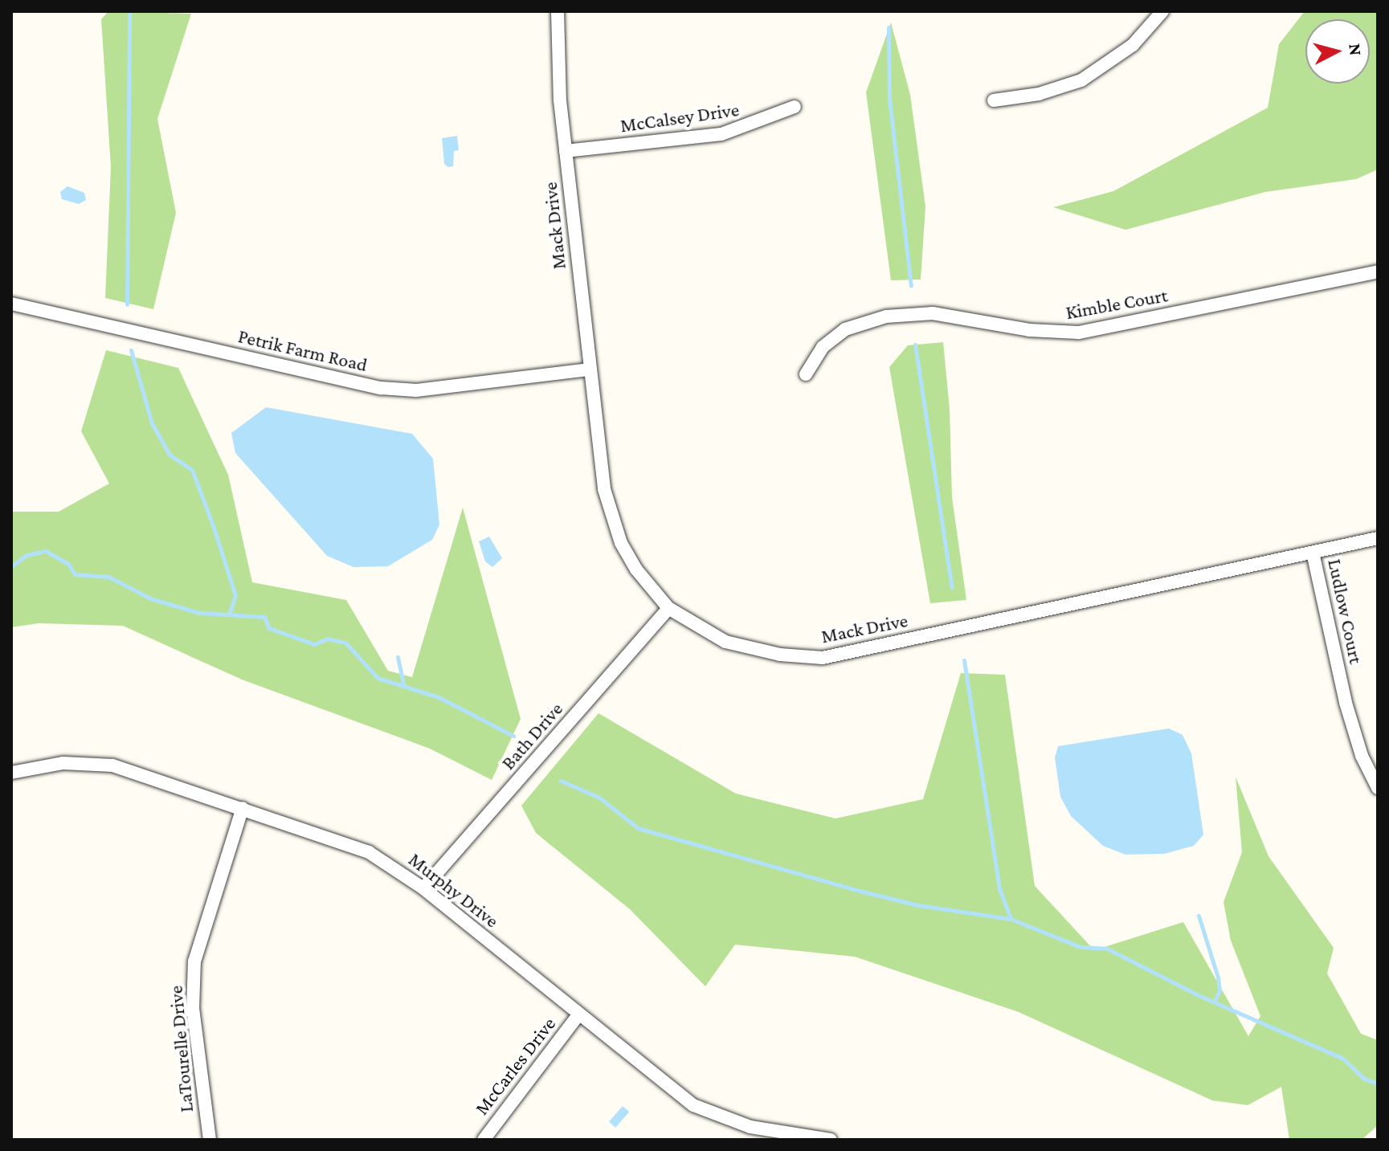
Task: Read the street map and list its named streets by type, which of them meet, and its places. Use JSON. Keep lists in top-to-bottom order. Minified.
{"streets":{"street":["McCalsey Drive","Mack Drive","Kimble Court","Petrik Farm Road","Ludlow Court","Bath Drive","Murphy Drive","LaTourelle Drive","McCarles Drive"]},"crossings":[["McCalsey Drive","Mack Drive"],["Mack Drive","Petrik Farm Road"],["Mack Drive","Ludlow Court"],["Mack Drive","Bath Drive"],["Bath Drive","Murphy Drive"],["Murphy Drive","LaTourelle Drive"],["Murphy Drive","McCarles Drive"]],"north":"right"}
